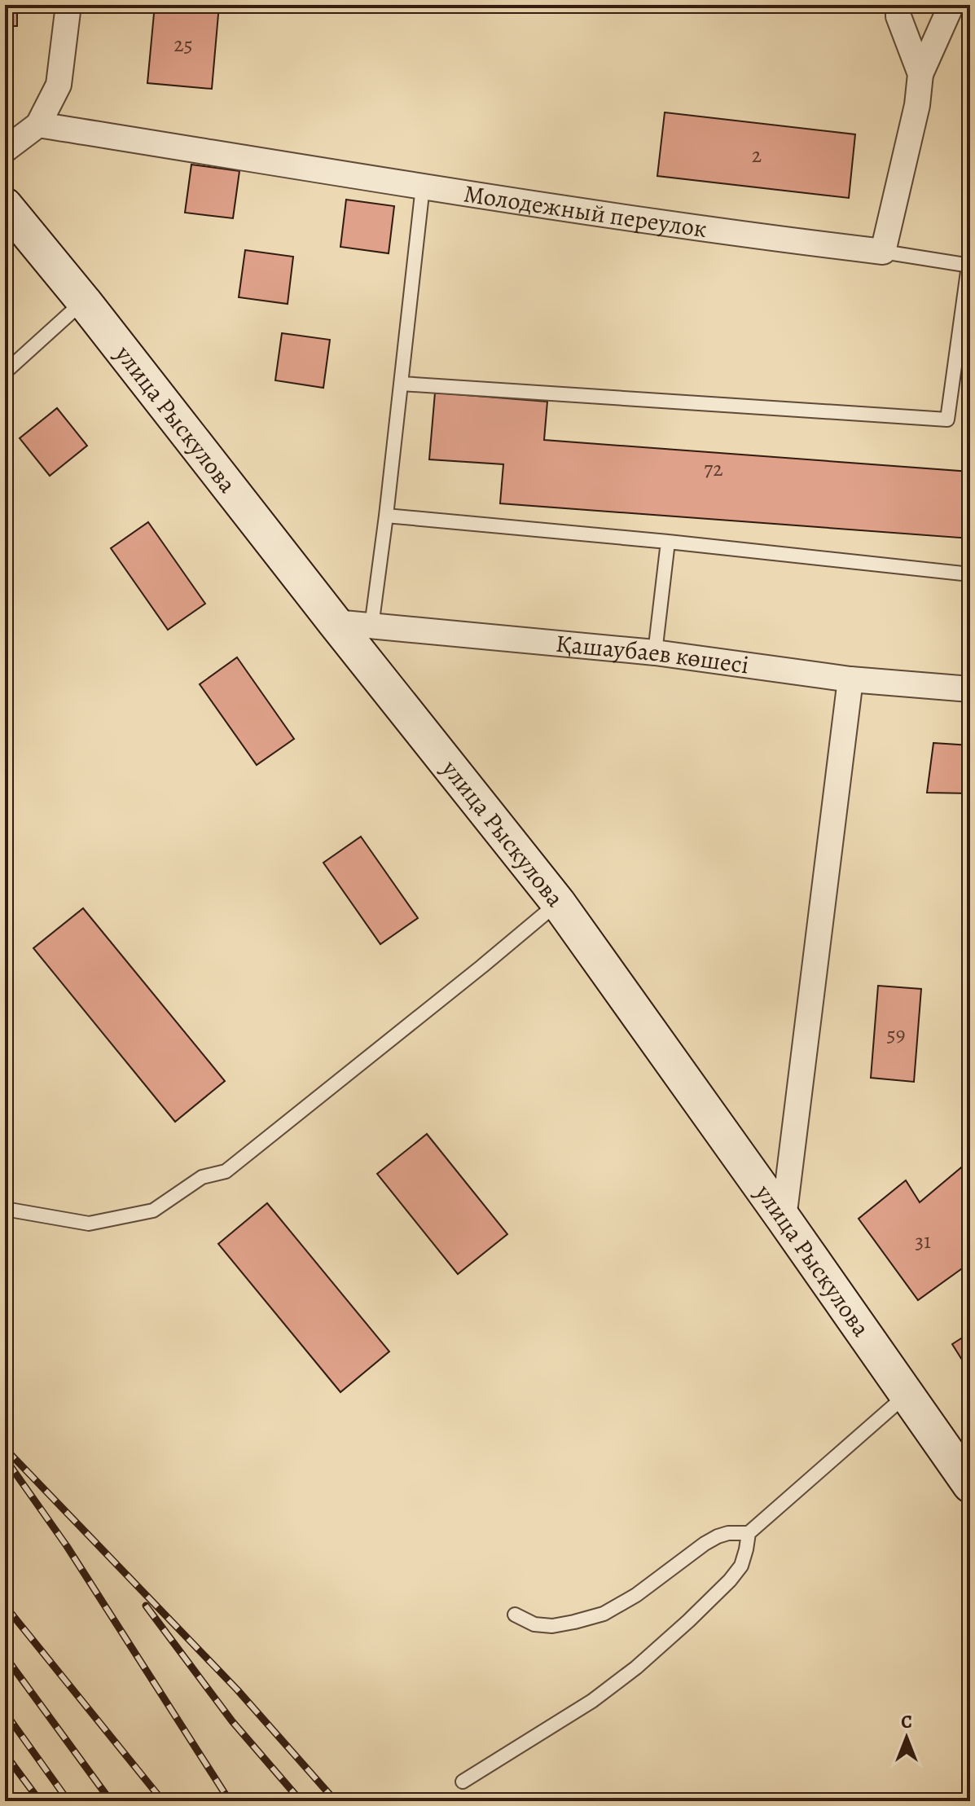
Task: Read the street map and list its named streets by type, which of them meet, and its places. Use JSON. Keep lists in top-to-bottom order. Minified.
{"streets":{"street":["Молодежный переулок","улица Рыскулова","Қашаубаев көшесі"]},"crossings":[["улица Рыскулова","Қашаубаев көшесі"]],"house_numbers":["25","2","72","59","31"],"north":"top"}
